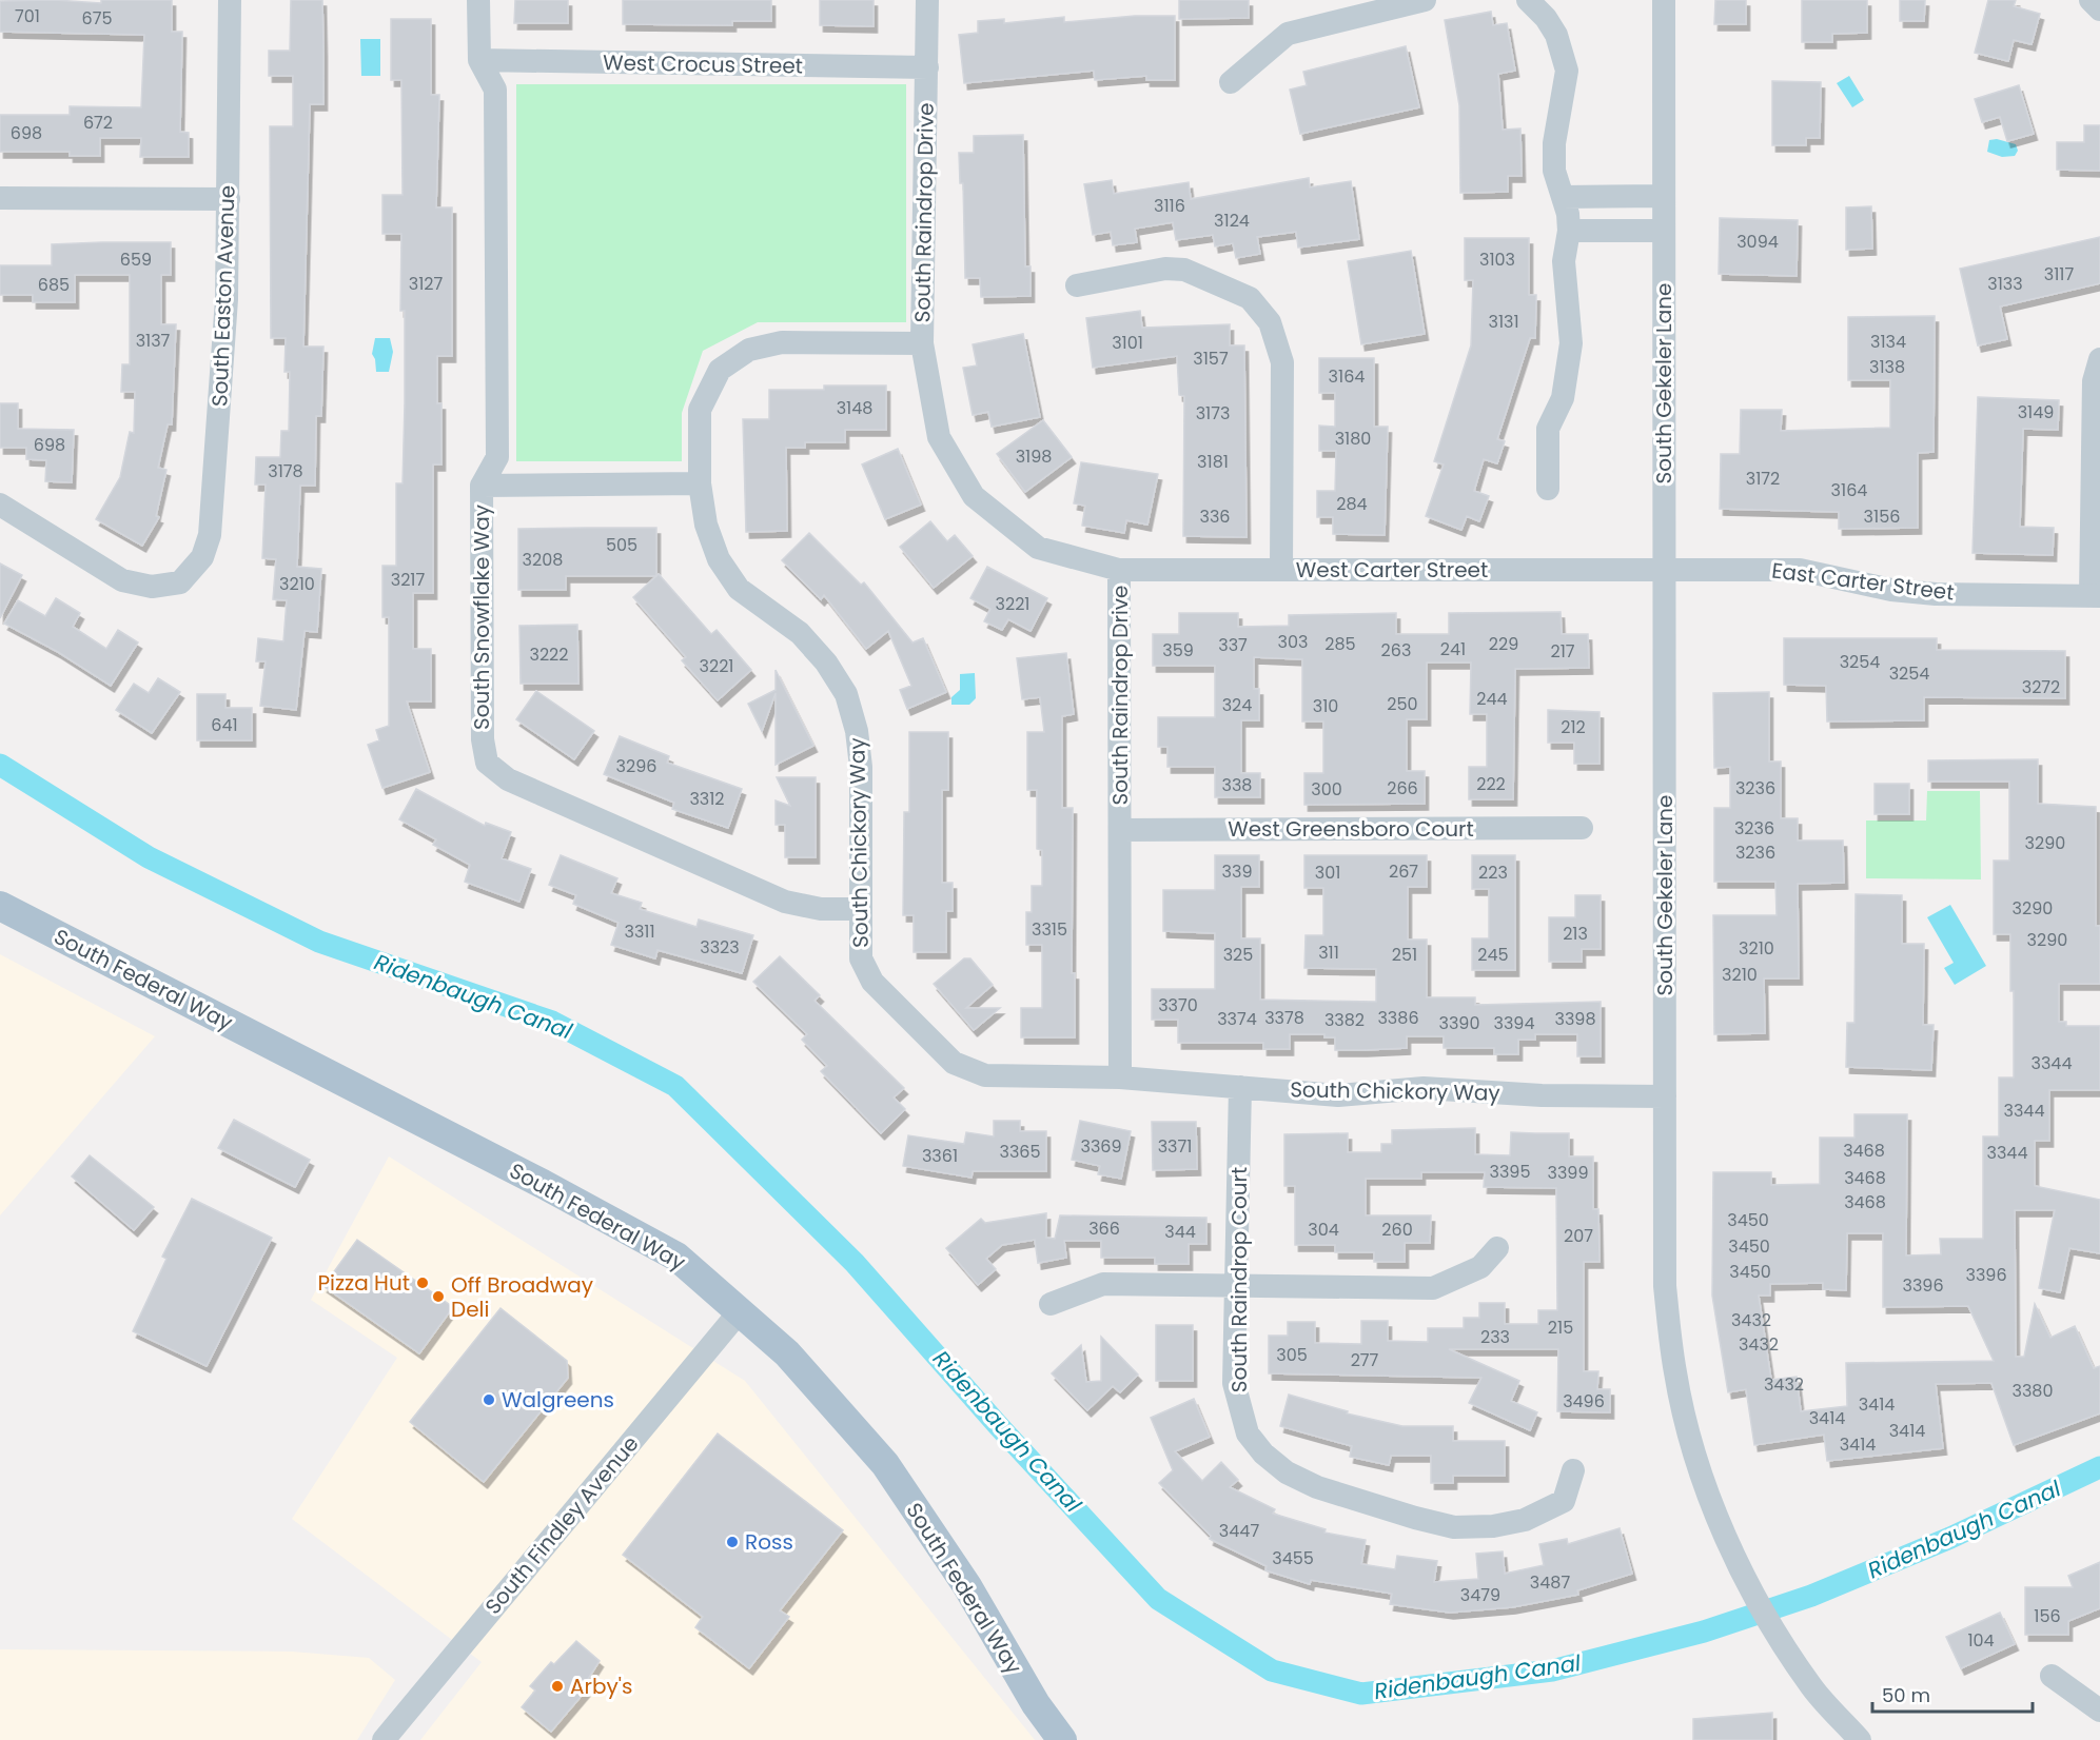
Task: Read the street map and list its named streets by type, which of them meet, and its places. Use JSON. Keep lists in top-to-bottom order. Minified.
{"streets":{"main road":["South Federal Way"],"street":["West Crocus Street","South Raindrop Drive","South Easton Avenue","South Gekeler Lane","West Carter Street","East Carter Street","South Snowflake Way","West Greensboro Court","South Chickory Way","South Raindrop Court","South Findley Avenue"]},"crossings":[["West Crocus Street","South Raindrop Drive"],["West Crocus Street","South Snowflake Way"],["South Raindrop Drive","West Carter Street"],["South Raindrop Drive","West Greensboro Court"],["South Raindrop Drive","South Chickory Way"],["South Gekeler Lane","West Carter Street"],["South Gekeler Lane","East Carter Street"],["South Gekeler Lane","South Chickory Way"],["West Carter Street","East Carter Street"],["South Snowflake Way","South Chickory Way"],["South Chickory Way","South Raindrop Court"],["South Federal Way","South Findley Avenue"]],"water":["Ridenbaugh Canal"],"places":["Pizza Hut","Off Broadway Deli","Walgreens","Ross","Arby's"],"house_numbers":["701","675","672","698","3116","3124","3094","659","3103","3117","3127","3133","685","3131","3137","3134","3101","3157","3138","3164","3148","3149","3173","3180","698","3198","3181","3178","3172","3164","284","336","3156","505","3208","3217","3210","3221","303","285","229","337","241","359","263","217","3222","3254","3221","3254","3272","244","250","324","310","641","212","3296","222","338","266","3236","300","3312","3236","3290","3236","339","267","301","223","3290","3315","3311","213","3290","3323","3210","311","325","251","245","3210","3370","3378","3386","3374","3398","3382","3390","3394","3344","3344","3369","3371","3468","3365","3344","3361","3395","3399","3468","3468","3450","366","304","260","344","207","3450","3450","3396","3396","3432","215","233","3432","305","277","3432","3380","3496","3414","3414","3414","3414","3447","3455","3487","3479","156","104"],"scale_bar":"50 m"}
